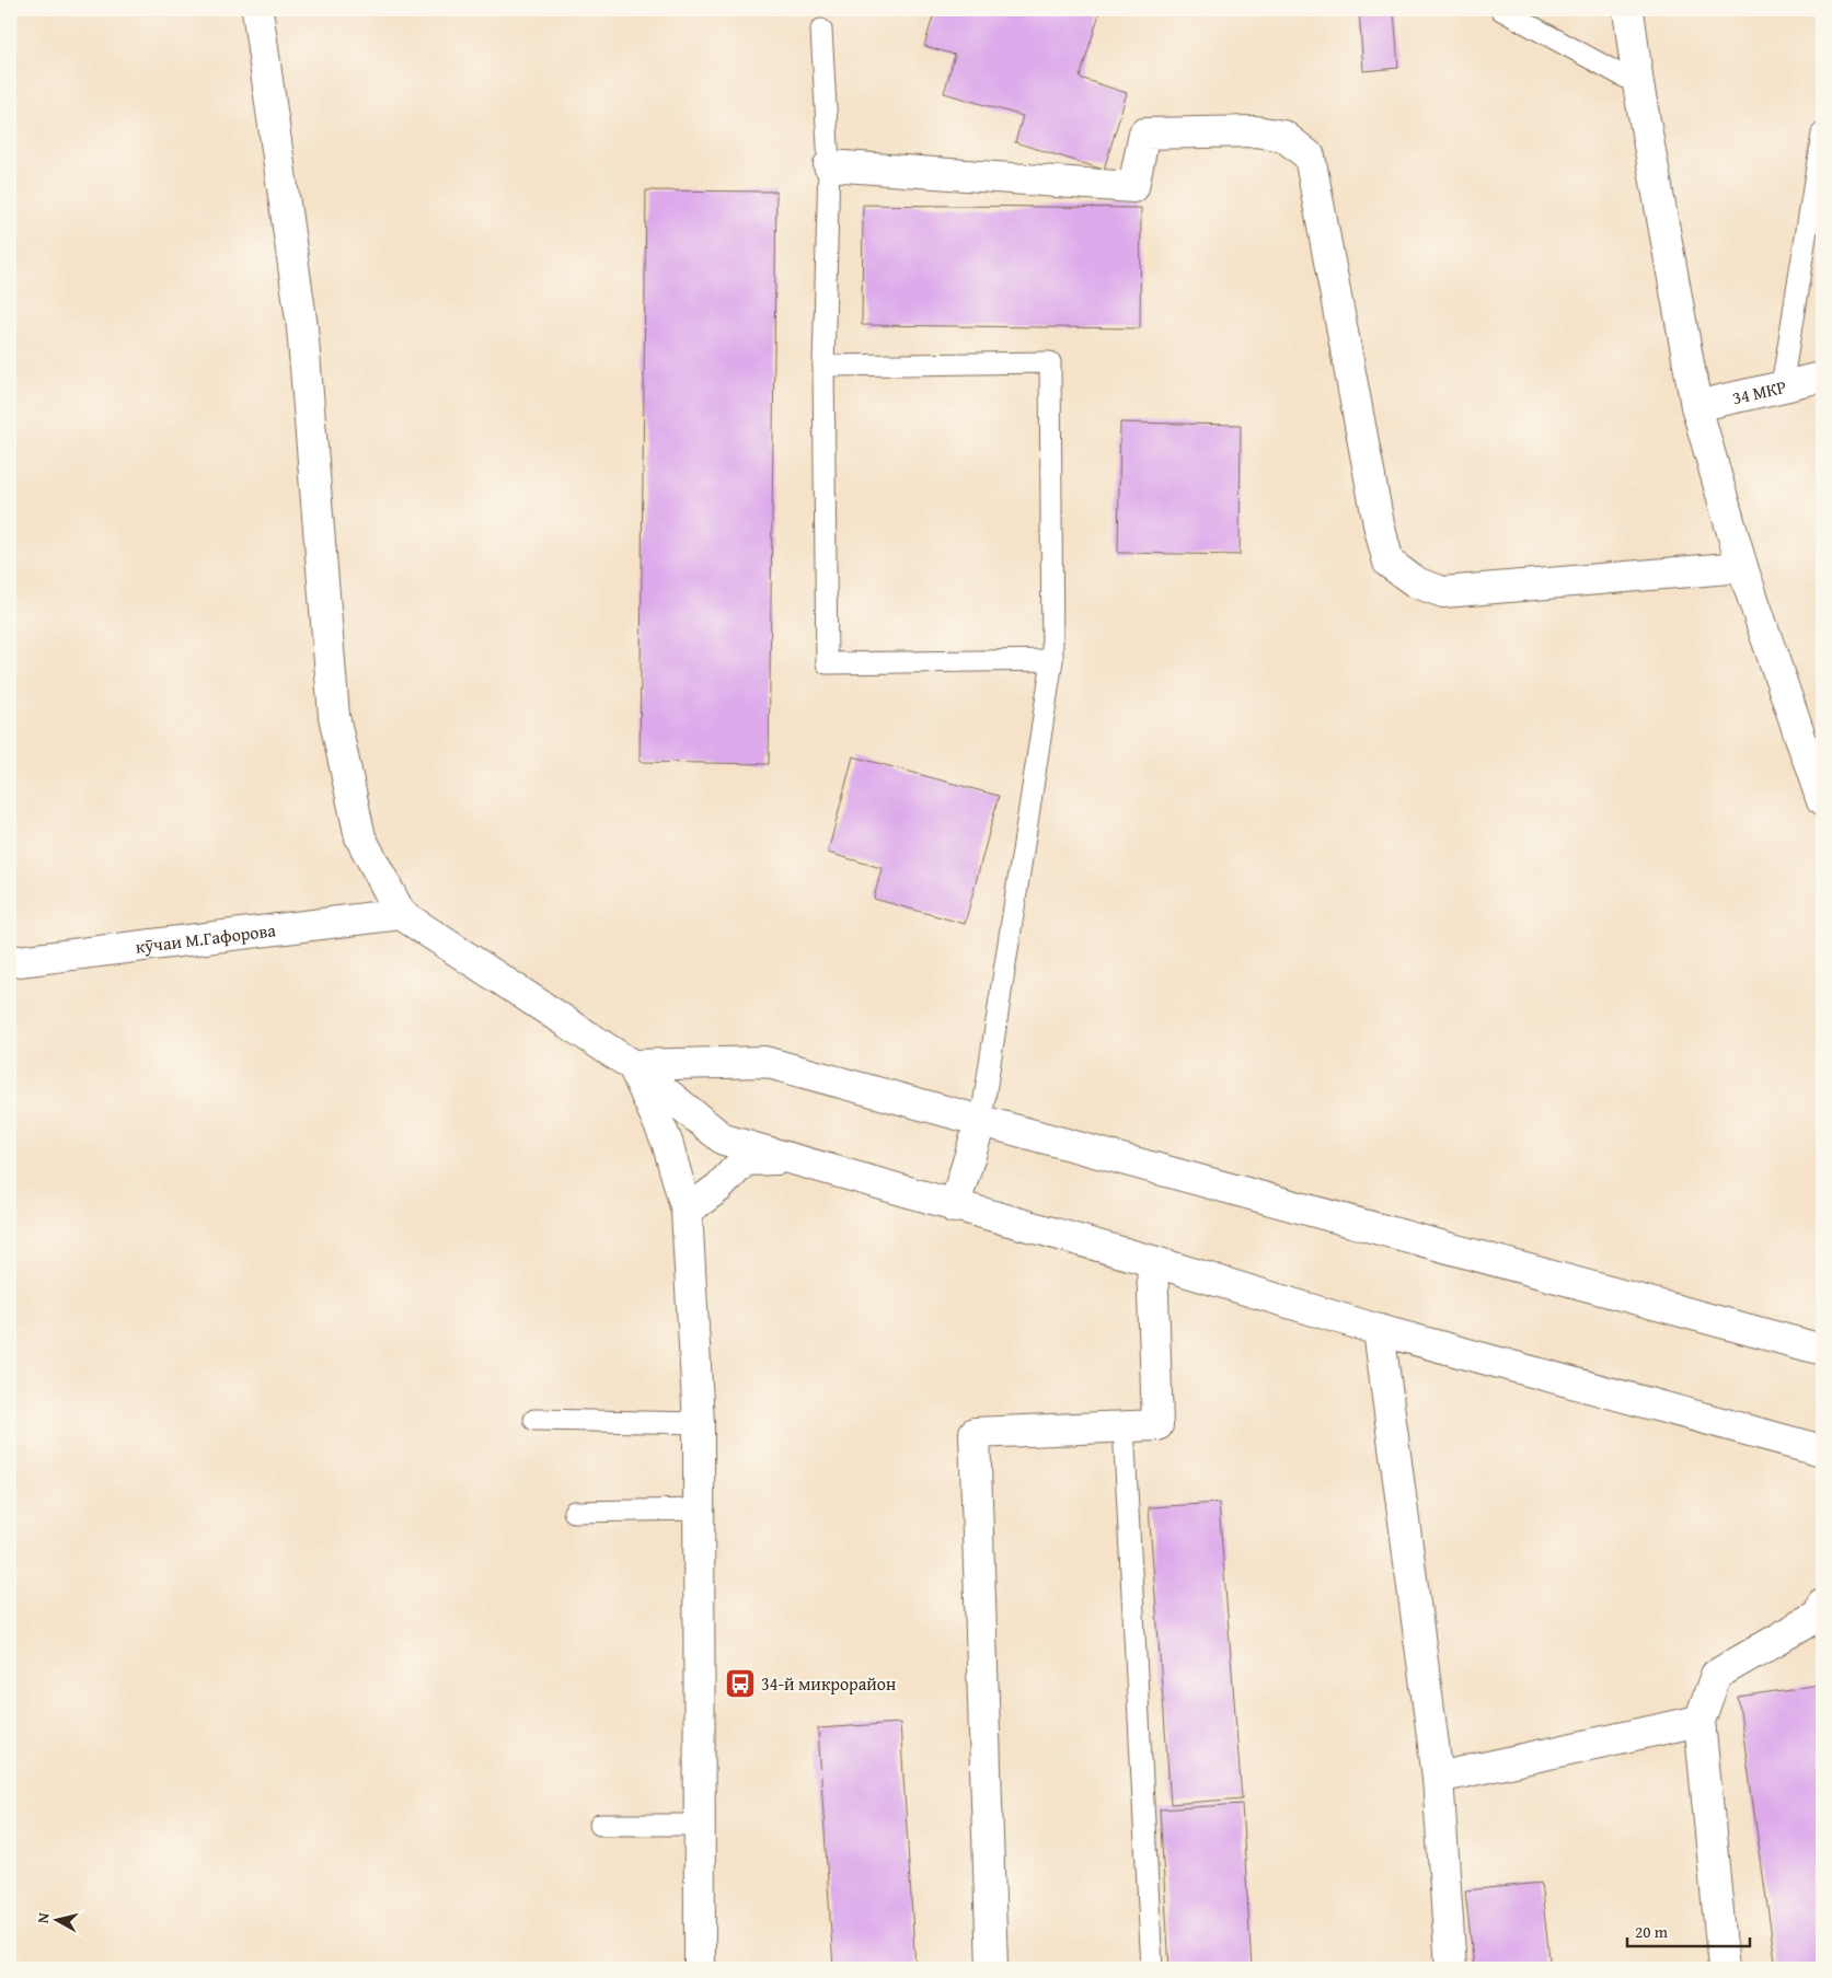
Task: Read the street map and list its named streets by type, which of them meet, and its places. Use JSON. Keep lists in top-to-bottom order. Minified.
{"streets":{"street":["34 МКР","кӯчаи М.Гафорова"]},"places":{"bus stop":["34-й микрорайон"]},"scale_bar":"20 m","north":"left"}
